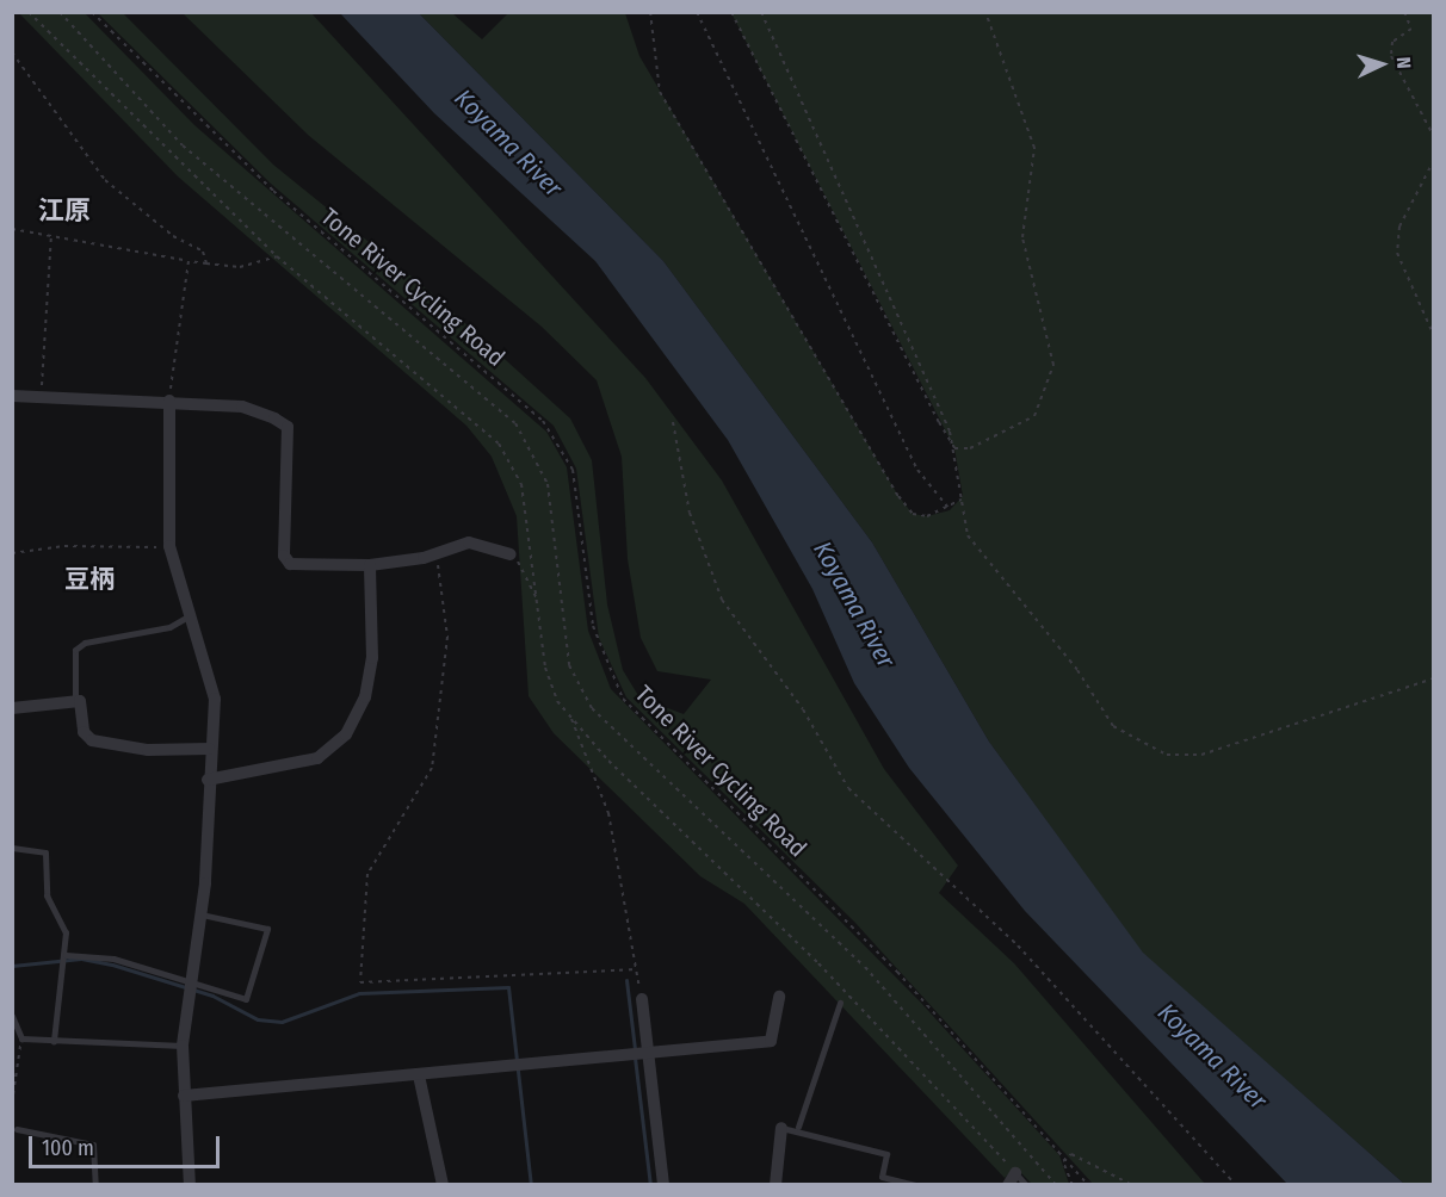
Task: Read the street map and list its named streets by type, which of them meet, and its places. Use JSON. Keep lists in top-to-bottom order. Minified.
{"streets":{"path":["Tone River Cycling Road"]},"districts":["江原","豆柄"],"water":["Koyama River"],"scale_bar":"100 m","north":"right"}
